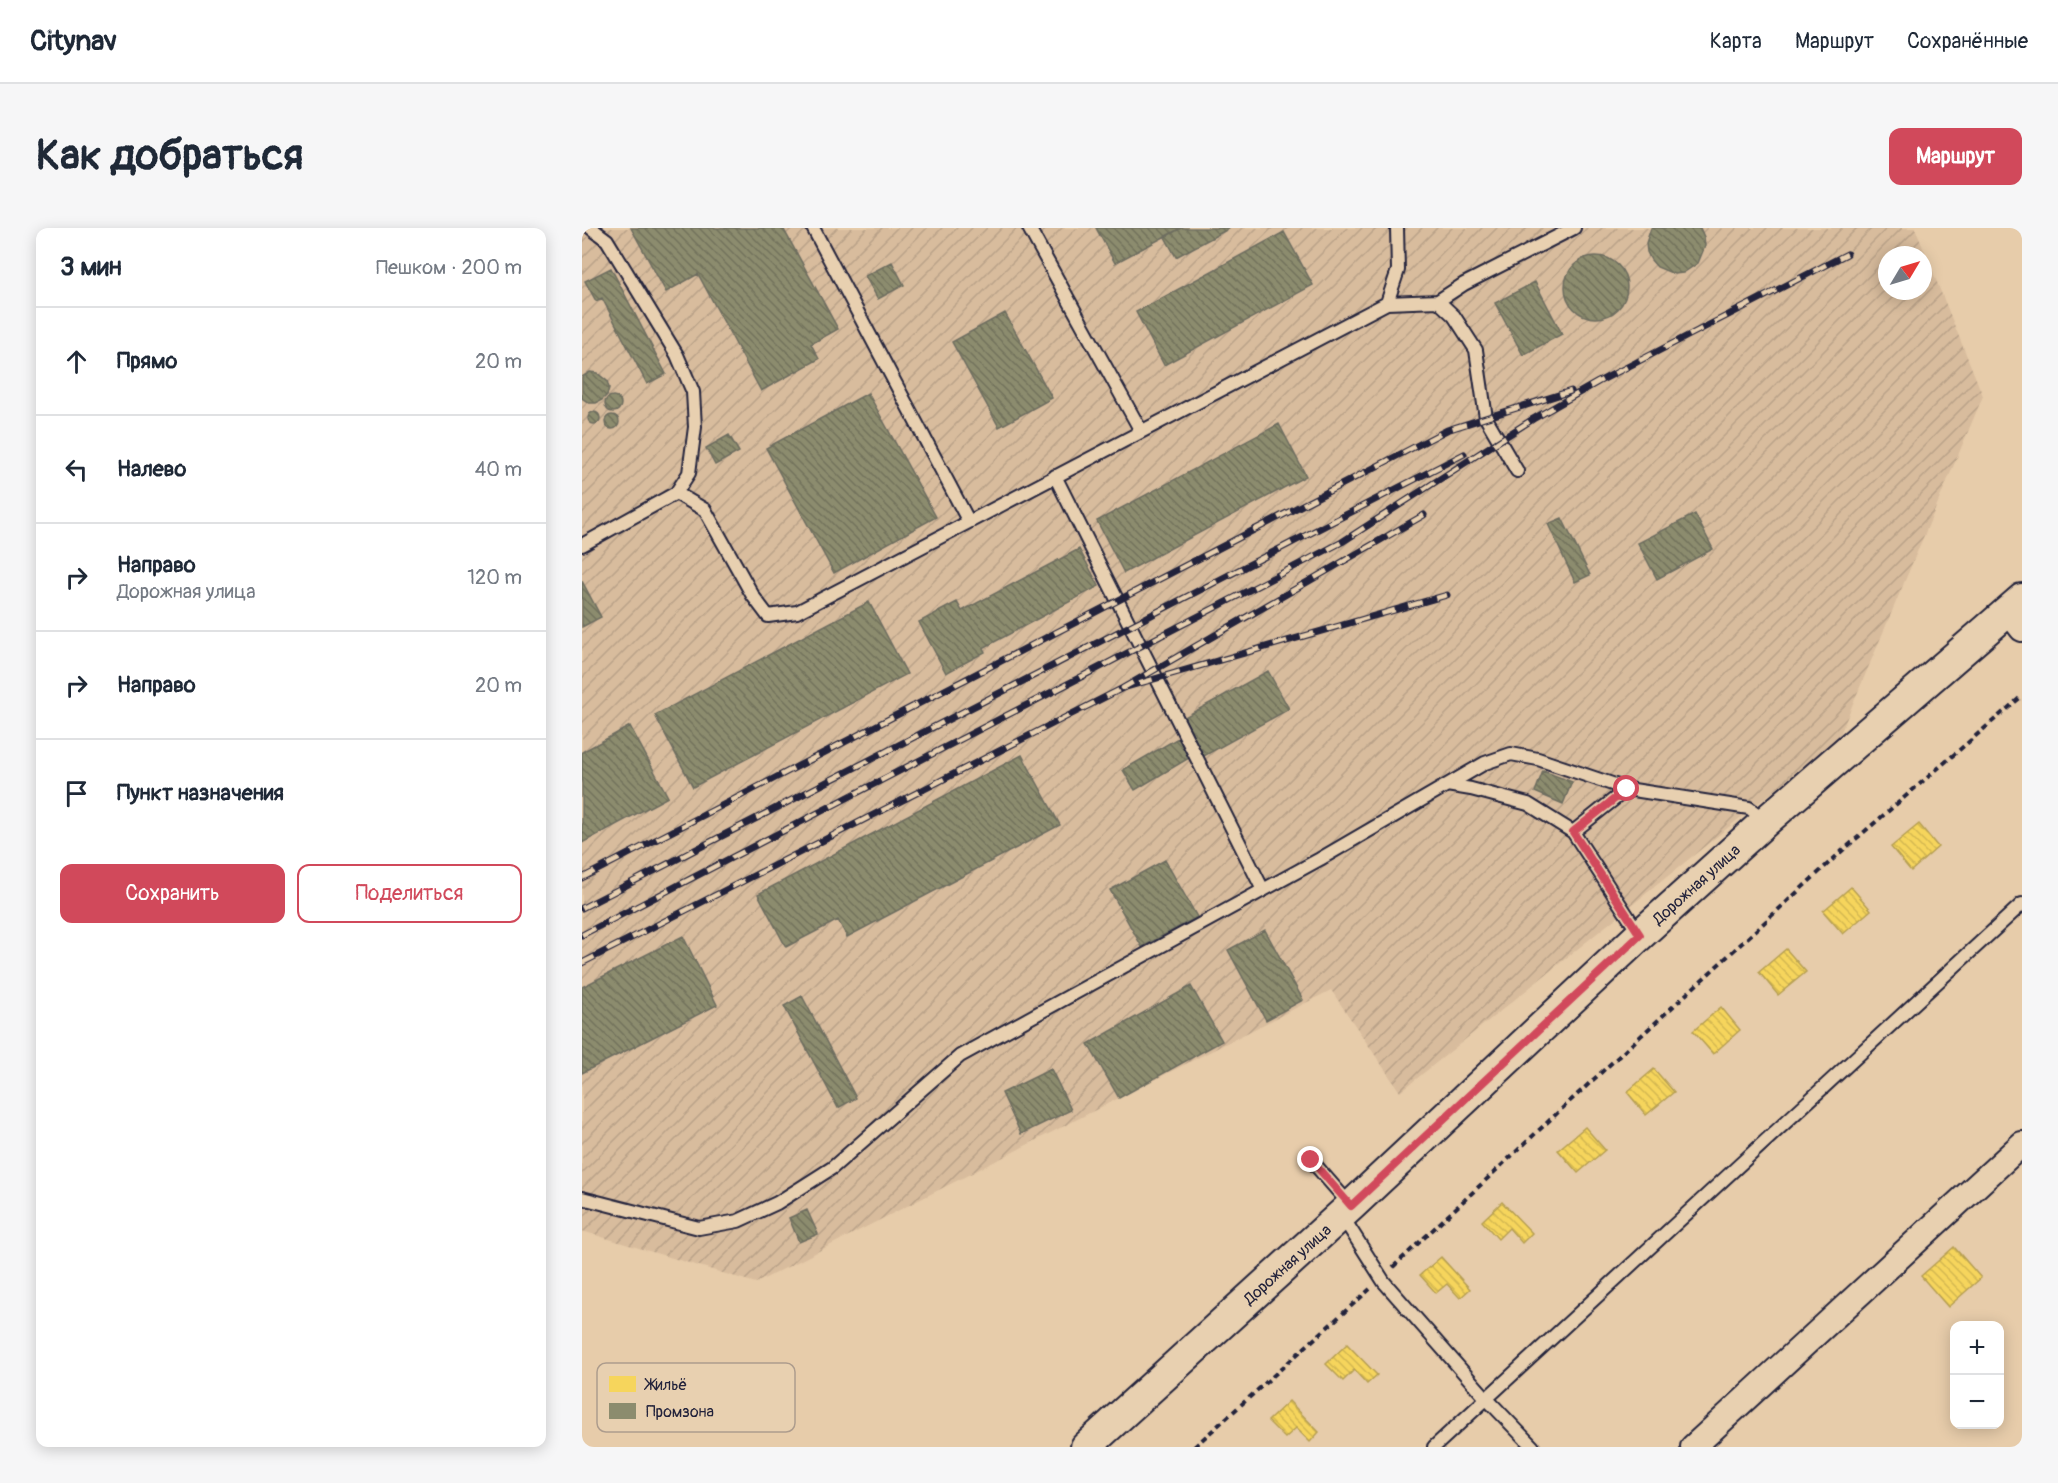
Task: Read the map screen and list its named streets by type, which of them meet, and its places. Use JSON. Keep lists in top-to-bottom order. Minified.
{"streets":{"street":["Дорожная улица"]},"legend":["Жильё","Промзона"],"north":"top right","page":{"header":"Citynav","nav":["Карта","Маршрут","Сохранённые"],"buttons":["Маршрут",["Сохранить","Поделиться"]],"title":"Как добраться","heading":["3 мин","Пешком · 200 m"],"list":[["Прямо","20 m"],["Налево","40 m"],["Направо","Дорожная улица","120 m"],["Направо","20 m"],"Пункт назначения"],"map_buttons":["+","−"]}}
